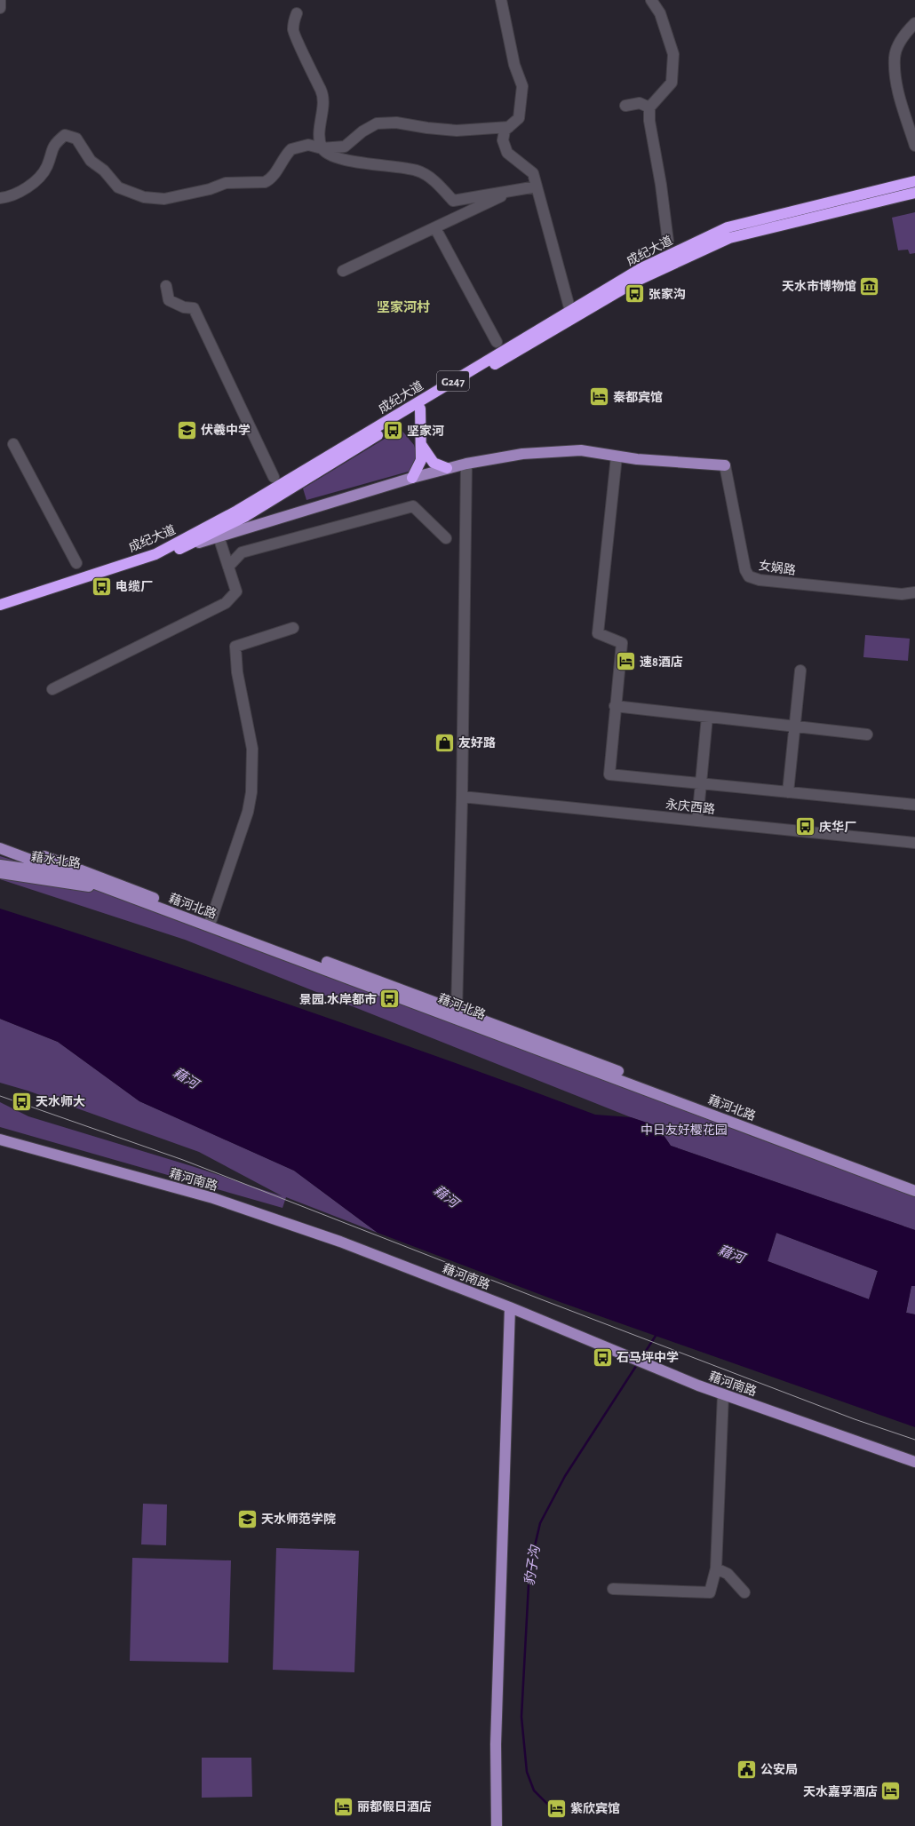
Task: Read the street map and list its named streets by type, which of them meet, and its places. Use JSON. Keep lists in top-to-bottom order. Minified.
{"streets":{"highway":["成纪大道","G247"],"main road":["藉水北路","藉河北路","藉河南路"],"street":["女娲路","永庆西路"]},"crossings":[["藉水北路","藉河北路"]],"districts":["坚家河村"],"water":["藉河","豹子沟"],"parks":["中日友好樱花园"],"places":{"museum":["天水市博物馆"],"bus stop":["张家沟","坚家河","电缆厂","庆华厂","景园.水岸都市","天水师大","石马坪中学"],"hotel":["秦都宾馆","速8酒店","天水嘉孚酒店","丽都假日酒店","紫欣宾馆"],"school or university":["伏羲中学","天水师范学院"],"shop":["友好路"],"public building":["公安局"]}}
